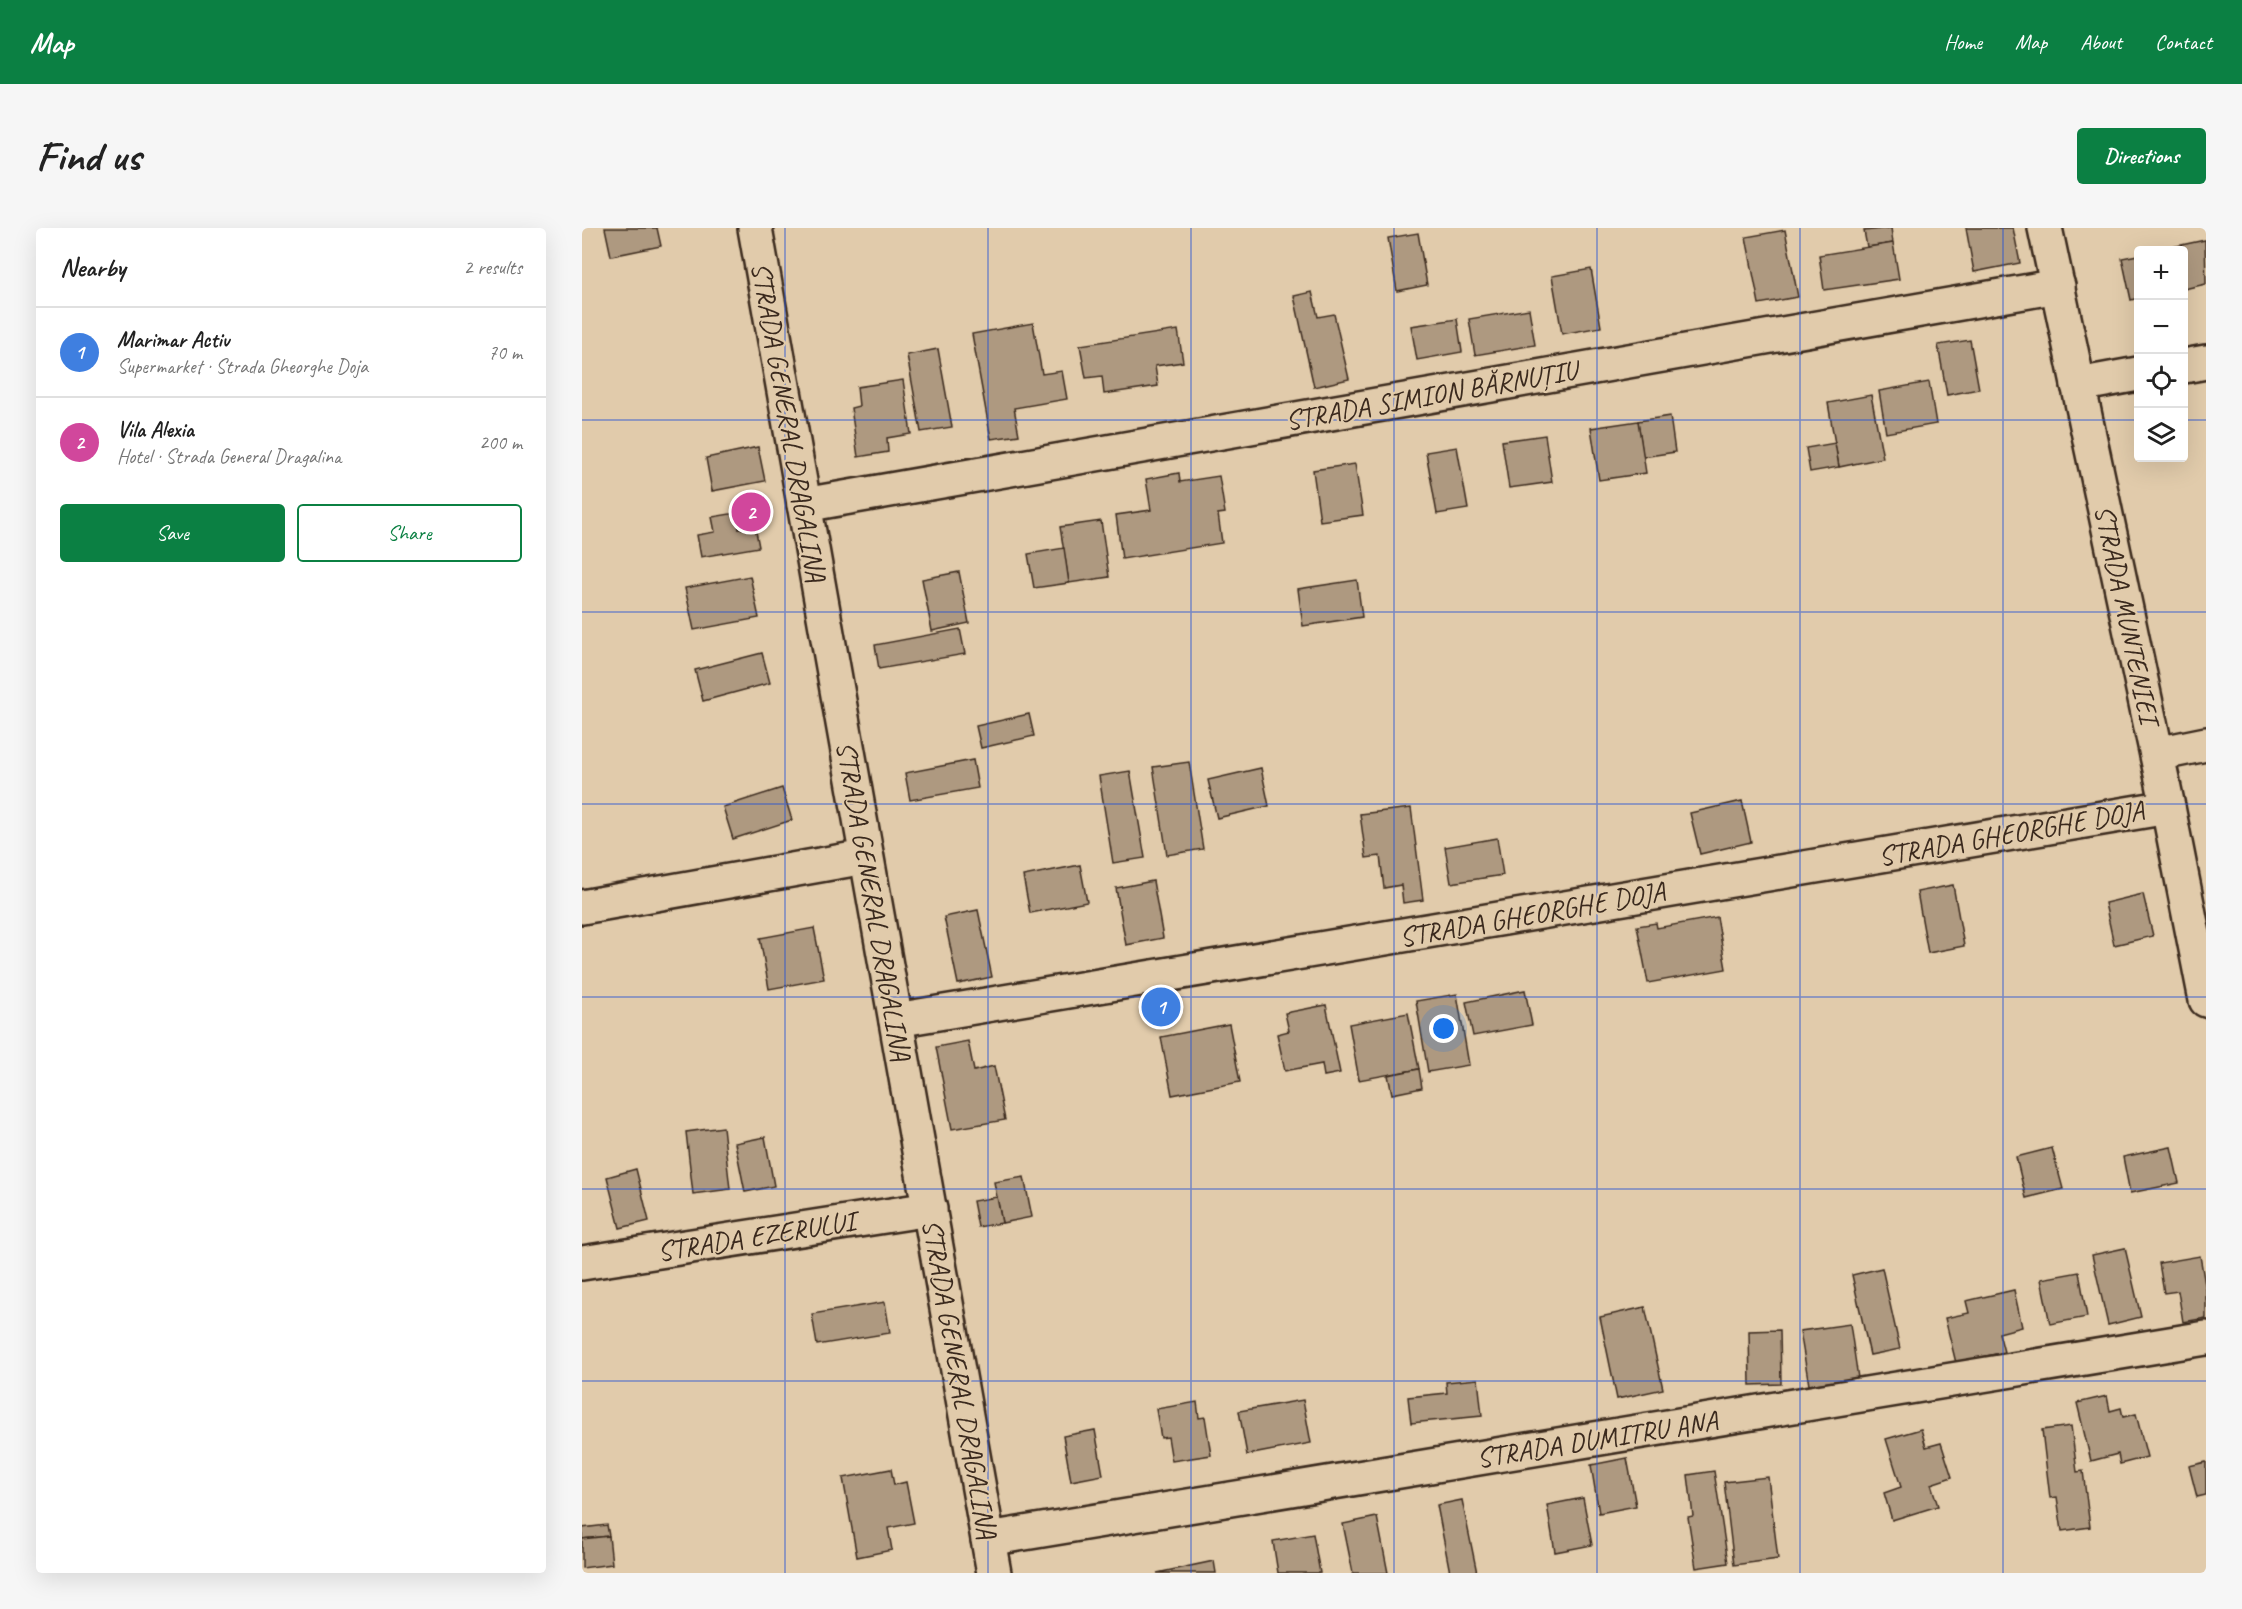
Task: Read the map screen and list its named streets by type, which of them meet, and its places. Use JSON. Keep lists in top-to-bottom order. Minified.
{"streets":{"street":["STRADA SIMION BĂRNUȚIU","STRADA GENERAL DRAGALINA","STRADA MUNTENIEI","STRADA GHEORGHE DOJA","STRADA EZERULUI","STRADA DUMITRU ANA"]},"crossings":[["STRADA SIMION BĂRNUȚIU","STRADA GENERAL DRAGALINA"],["STRADA SIMION BĂRNUȚIU","STRADA MUNTENIEI"],["STRADA GENERAL DRAGALINA","STRADA GHEORGHE DOJA"],["STRADA GENERAL DRAGALINA","STRADA EZERULUI"],["STRADA GENERAL DRAGALINA","STRADA DUMITRU ANA"],["STRADA MUNTENIEI","STRADA GHEORGHE DOJA"]],"page":{"header":"Map","nav":["Home","Map","About","Contact"],"buttons":["Directions",["Save","Share"]],"title":"Find us","heading":["Nearby","2 results"],"map_buttons":["+","−"],"list":[{"mark":"1","name":"Marimar Activ","note":"Supermarket · Strada Gheorghe Doja","value":"70 m"},{"mark":"2","name":"Vila Alexia","note":"Hotel · Strada General Dragalina","value":"200 m"}],"pins":["2","1"]}}
